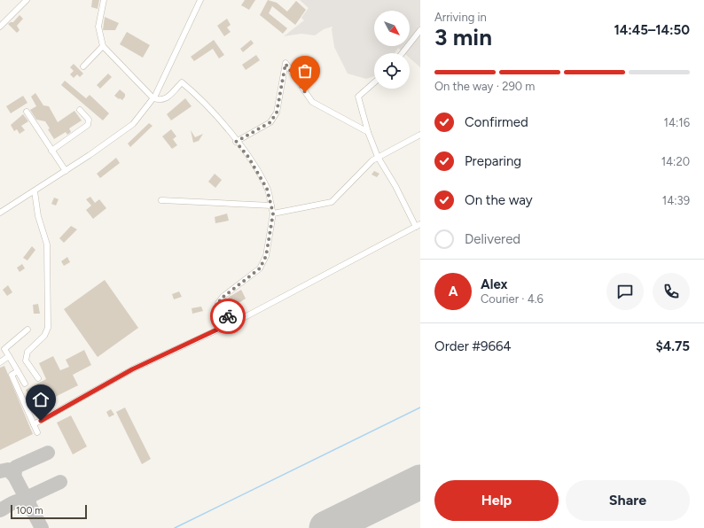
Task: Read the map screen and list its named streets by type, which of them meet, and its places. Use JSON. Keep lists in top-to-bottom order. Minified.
{"scale_bar":"100 m","north":"bottom right","page":{"heading":["3 min","Arriving in","14:45–14:50"],"panel":["Alex","Courier · 4.6","Order #9664","$4.75"],"bar":"On the way · 290 m","list":[["Confirmed","14:16"],["Preparing","14:20"],["On the way","14:39"],"Delivered"],"round":"A","buttons":["Help","Share"],"scale":"100 m"}}
